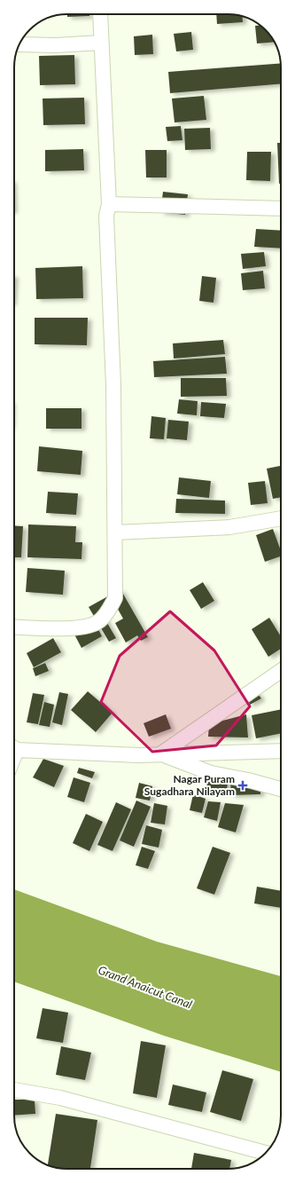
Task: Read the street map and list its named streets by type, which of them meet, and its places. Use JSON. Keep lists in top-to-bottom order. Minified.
{"water":["Grand Anaicut Canal"],"places":{"health":["Nagar Puram Sugadhara Nilayam"]}}
